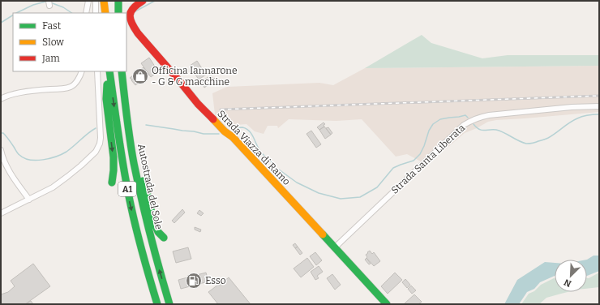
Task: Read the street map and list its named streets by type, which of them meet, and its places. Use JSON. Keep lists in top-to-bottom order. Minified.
{"streets":{"main road":["Strada Viazza di Ramo","Autostrada del Sole","A1"],"street":["Strada Santa Liberata"]},"crossings":[["Strada Viazza di Ramo","Strada Santa Liberata"]],"places":{"shop":["Officina Iannarone - G & G macchine"],"fuel station":["Esso"]},"legend":["Fast","Slow","Jam"],"north":"bottom left"}
